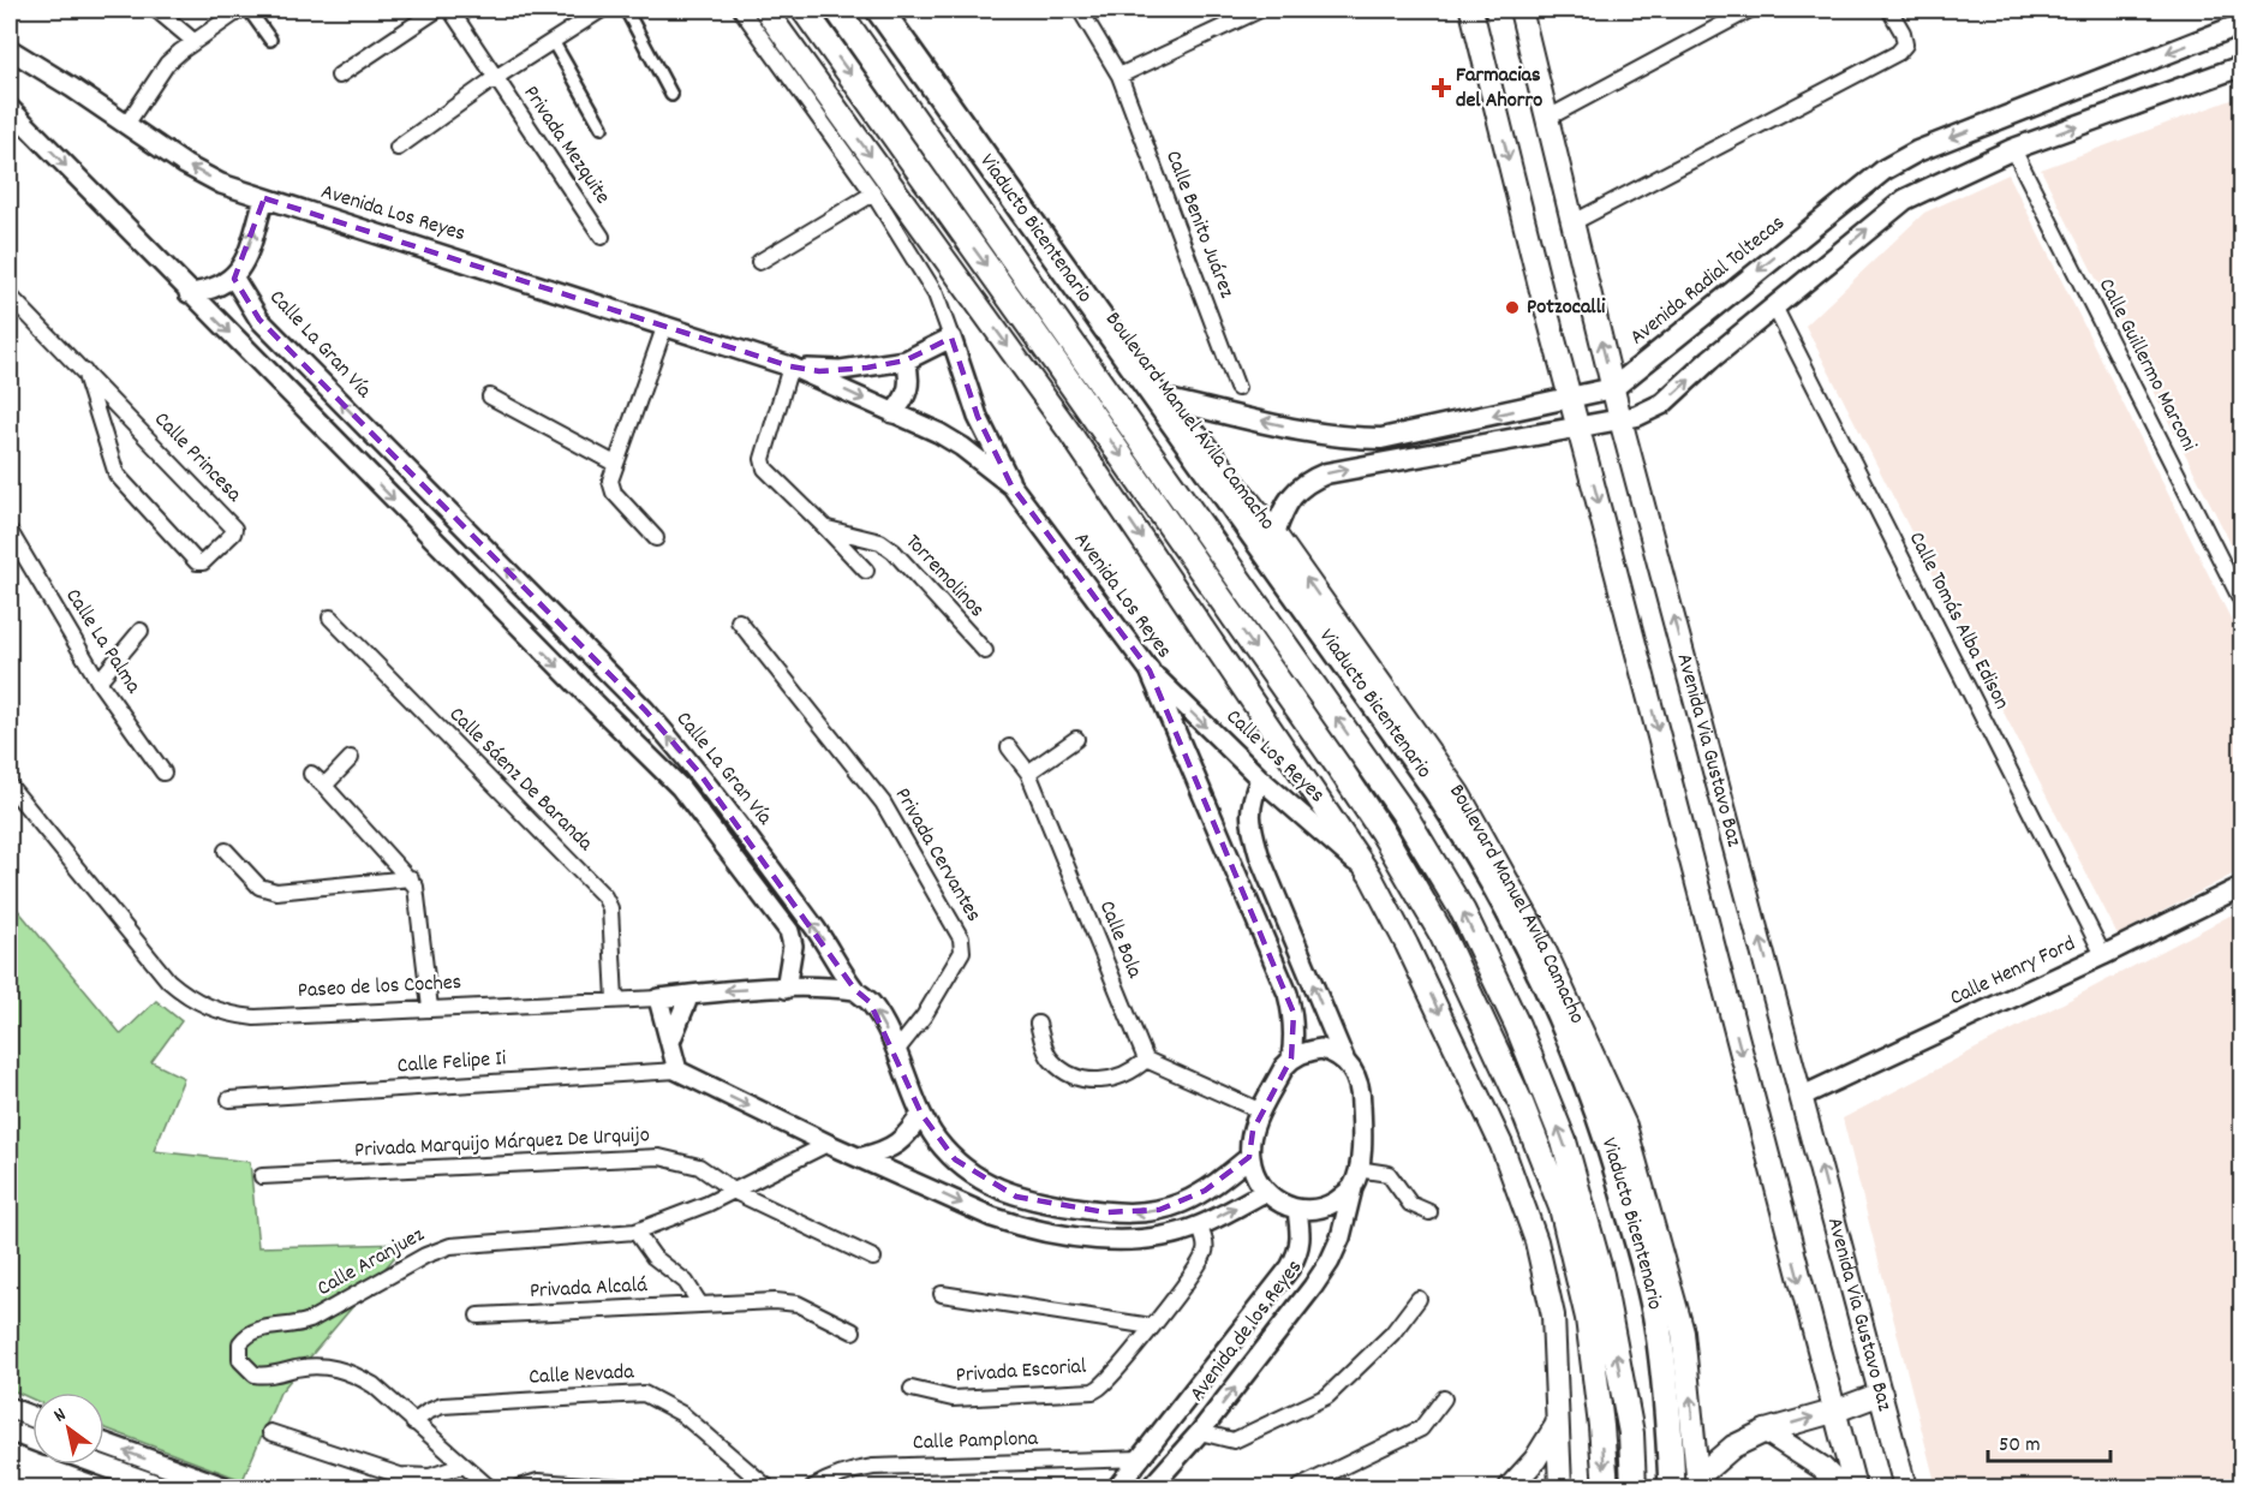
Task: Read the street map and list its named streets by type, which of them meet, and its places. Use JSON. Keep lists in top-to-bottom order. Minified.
{"streets":{"highway":["Viaducto Bicentenario"],"main road":["Avenida Radial Toltecas","Boulevard Manuel Ávila Camacho","Avenida Via Gustavo Baz"],"street":["Privada Mezquite","Avenida Los Reyes","Calle Benito Juárez","Calle La Gran Vía","Calle Guillermo Marconi","Calle Princesa","Torremolinos","Calle Tomás Alba Edison","Calle La Palma","Calle Los Reyes","Calle Sáenz De Baranda","Privada Cervantes","Calle Bola","Calle Henry Ford","Paseo de los Coches","Calle Felipe Ii","Privada Marquijo Márquez De Urquijo","Calle Aranjuez","Privada Alcalá","Avenida de los Reyes","Privada Escorial","Calle Nevada","Calle Pamplona"]},"crossings":[["Avenida Los Reyes","Calle La Gran Vía"],["Avenida Los Reyes","Torremolinos"],["Avenida Los Reyes","Calle Los Reyes"],["Avenida Los Reyes","Avenida de los Reyes"],["Avenida Radial Toltecas","Boulevard Manuel Ávila Camacho"],["Avenida Radial Toltecas","Avenida Via Gustavo Baz"],["Calle La Gran Vía","Privada Cervantes"],["Calle La Gran Vía","Paseo de los Coches"],["Calle La Gran Vía","Avenida de los Reyes"],["Calle Tomás Alba Edison","Calle Henry Ford"],["Avenida Via Gustavo Baz","Calle Henry Ford"],["Calle Sáenz De Baranda","Paseo de los Coches"],["Privada Marquijo Márquez De Urquijo","Calle Aranjuez"],["Calle Aranjuez","Privada Alcalá"],["Calle Aranjuez","Calle Nevada"],["Avenida de los Reyes","Calle Pamplona"]],"one_way":["Calle Los Reyes"],"places":{"health":["Farmacias del Ahorro"],"other":["Potzocalli"]},"scale_bar":"50 m","north":"top left"}
